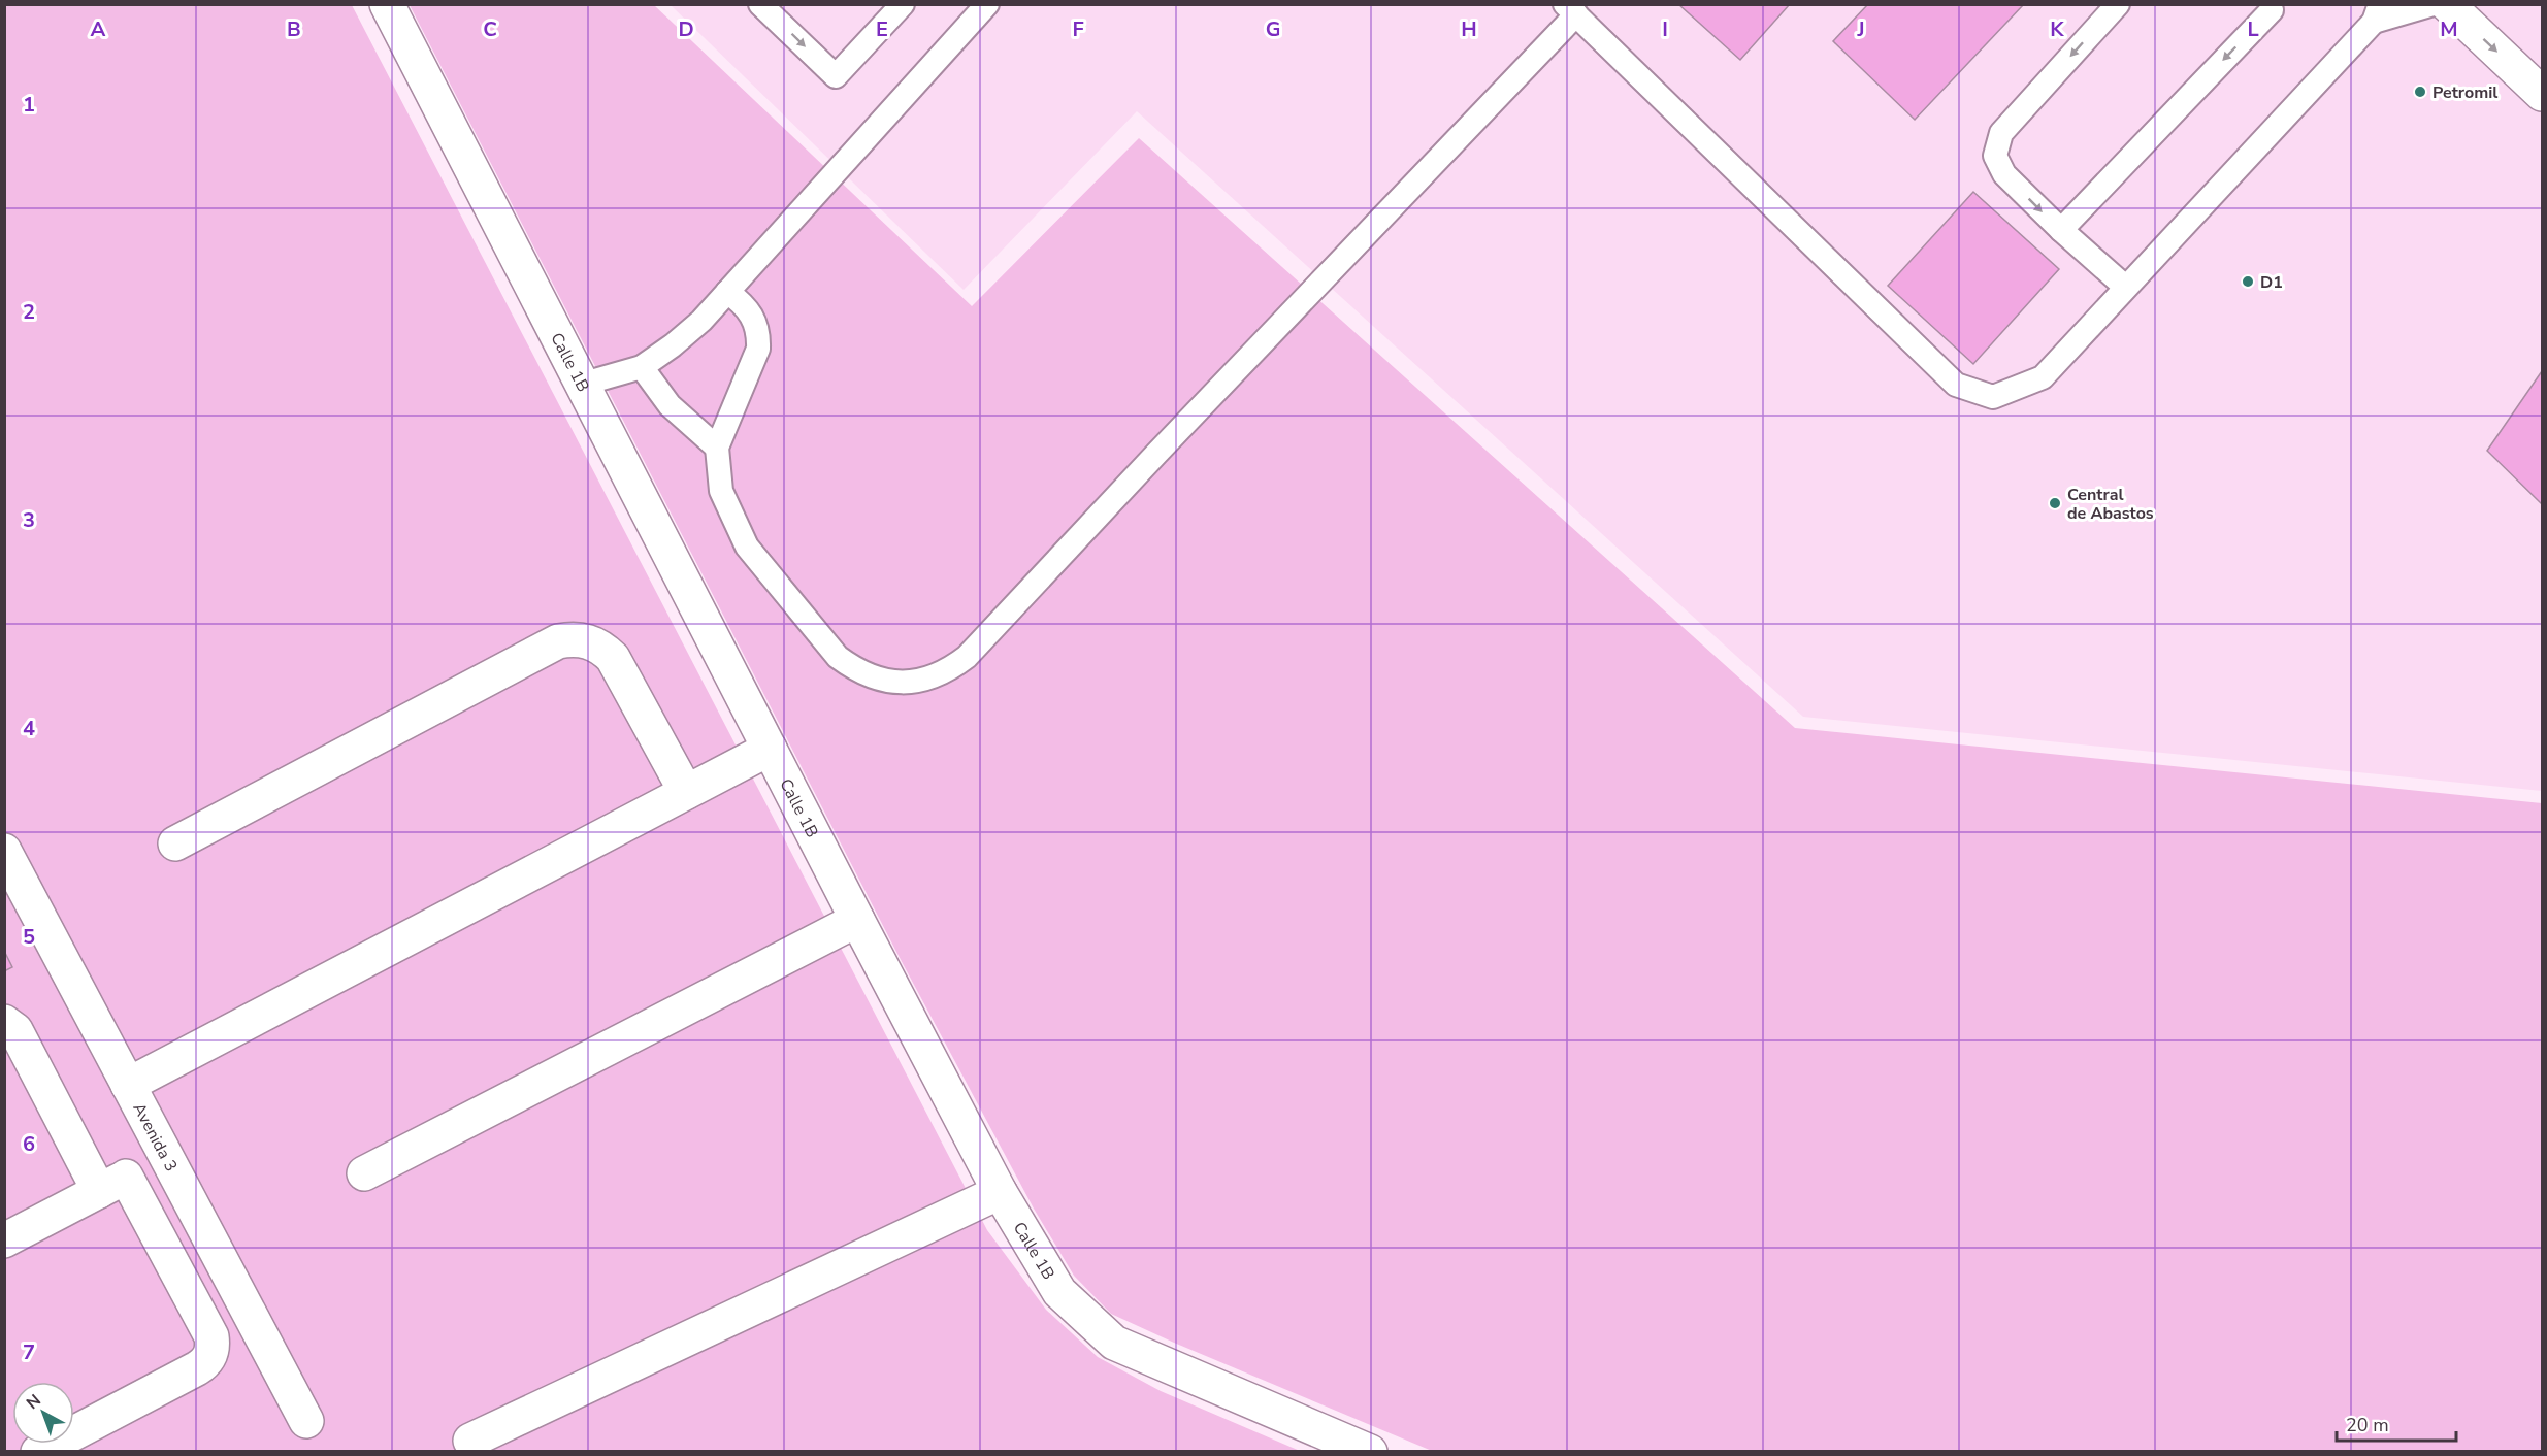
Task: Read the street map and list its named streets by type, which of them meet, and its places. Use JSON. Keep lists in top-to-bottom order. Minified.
{"streets":{"street":["Calle 1B","Avenida 3"]},"places":["Petromil","D1","Central de Abastos"],"scale_bar":"20 m","north":"top left","grid":{"columns":["A","B","C","D","E","F","G","H","I","J","K","L","M"],"rows":["1","2","3","4","5","6","7"]}}
